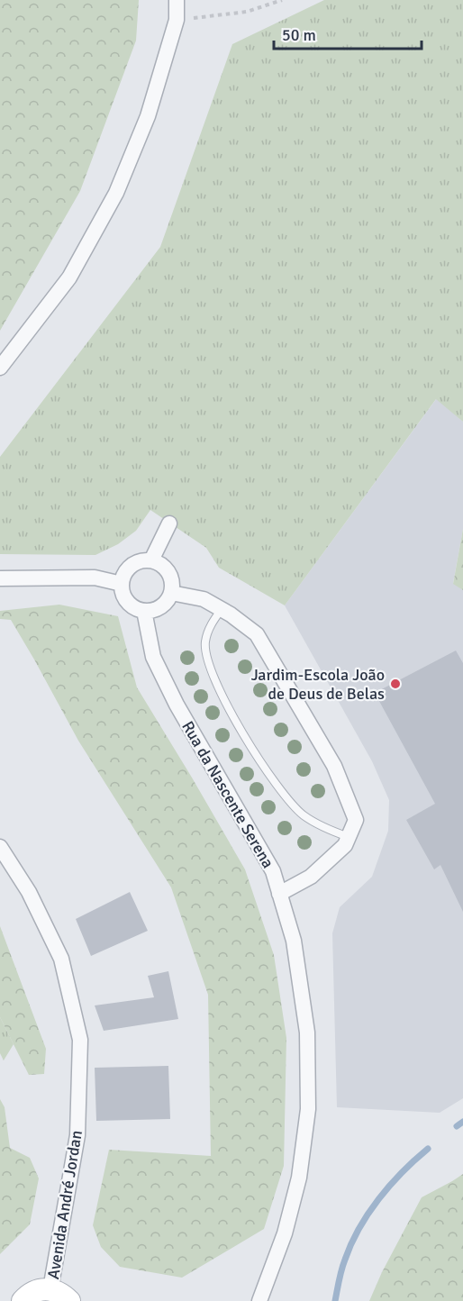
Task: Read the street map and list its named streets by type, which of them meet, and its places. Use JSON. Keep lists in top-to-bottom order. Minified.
{"streets":{"street":["Rua da Nascente Serena","Avenida André Jordan"]},"places":["Jardim-Escola João de Deus de Belas"],"scale_bar":"50 m"}
